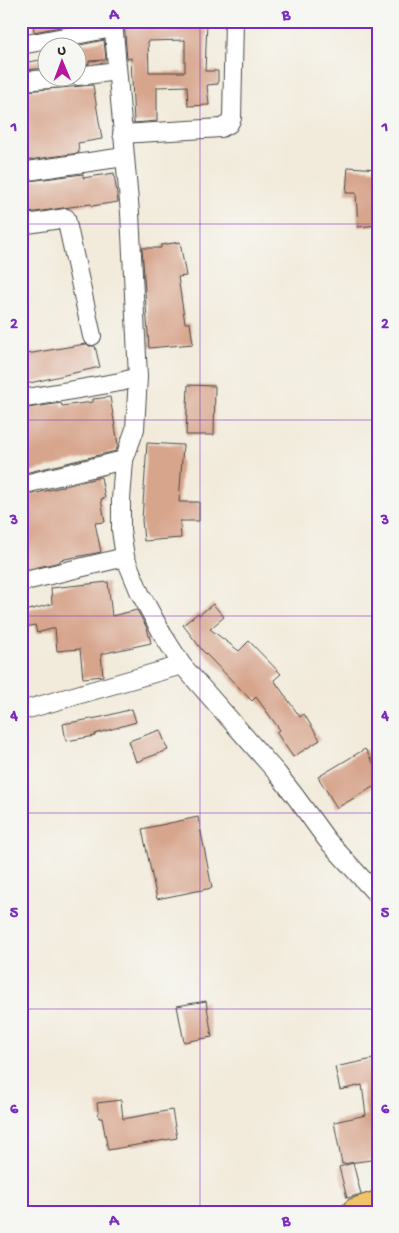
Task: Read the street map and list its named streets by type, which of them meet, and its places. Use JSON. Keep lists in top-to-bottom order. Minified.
{"north":"top","grid":{"columns":["A","B"],"rows":["1","2","3","4","5","6"]}}
